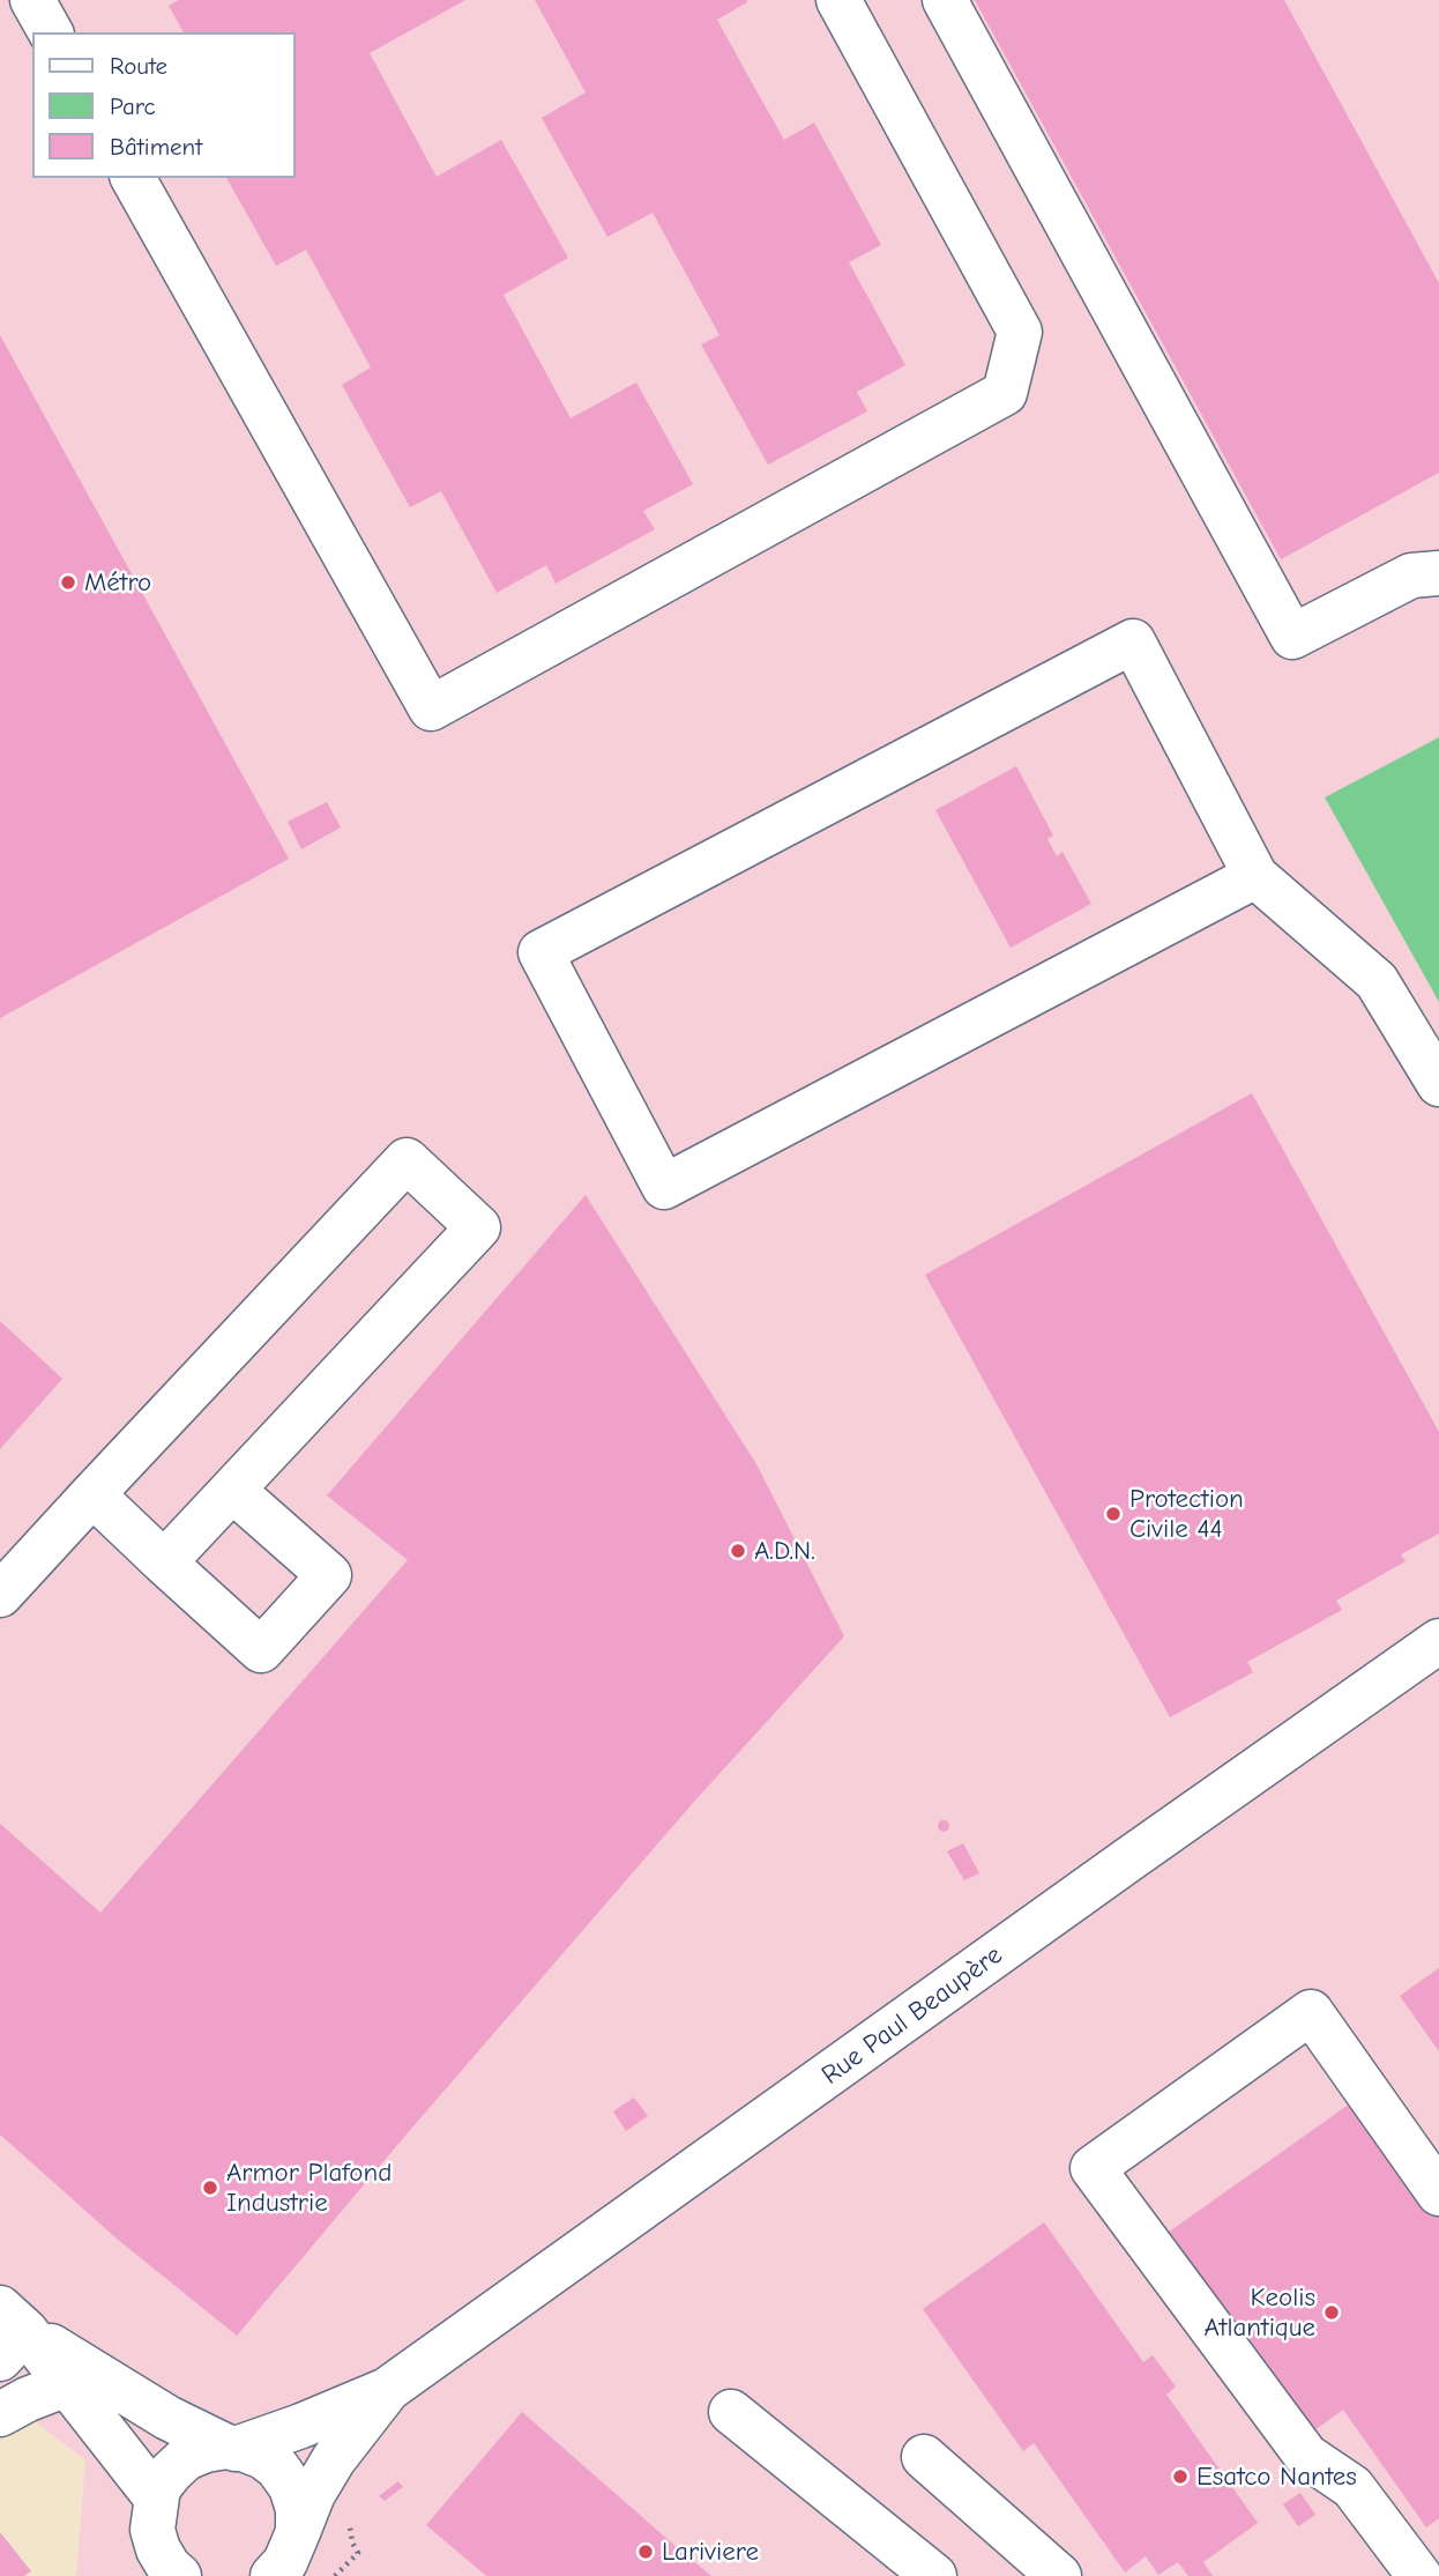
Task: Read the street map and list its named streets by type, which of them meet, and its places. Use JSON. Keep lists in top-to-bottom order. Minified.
{"streets":{"street":["Rue Paul Beaupère"]},"places":["Métro","Protection Civile 44","A.D.N.","Armor Plafond Industrie","Keolis Atlantique","Esatco Nantes","Lariviere"],"legend":["Route","Parc","Bâtiment"]}
